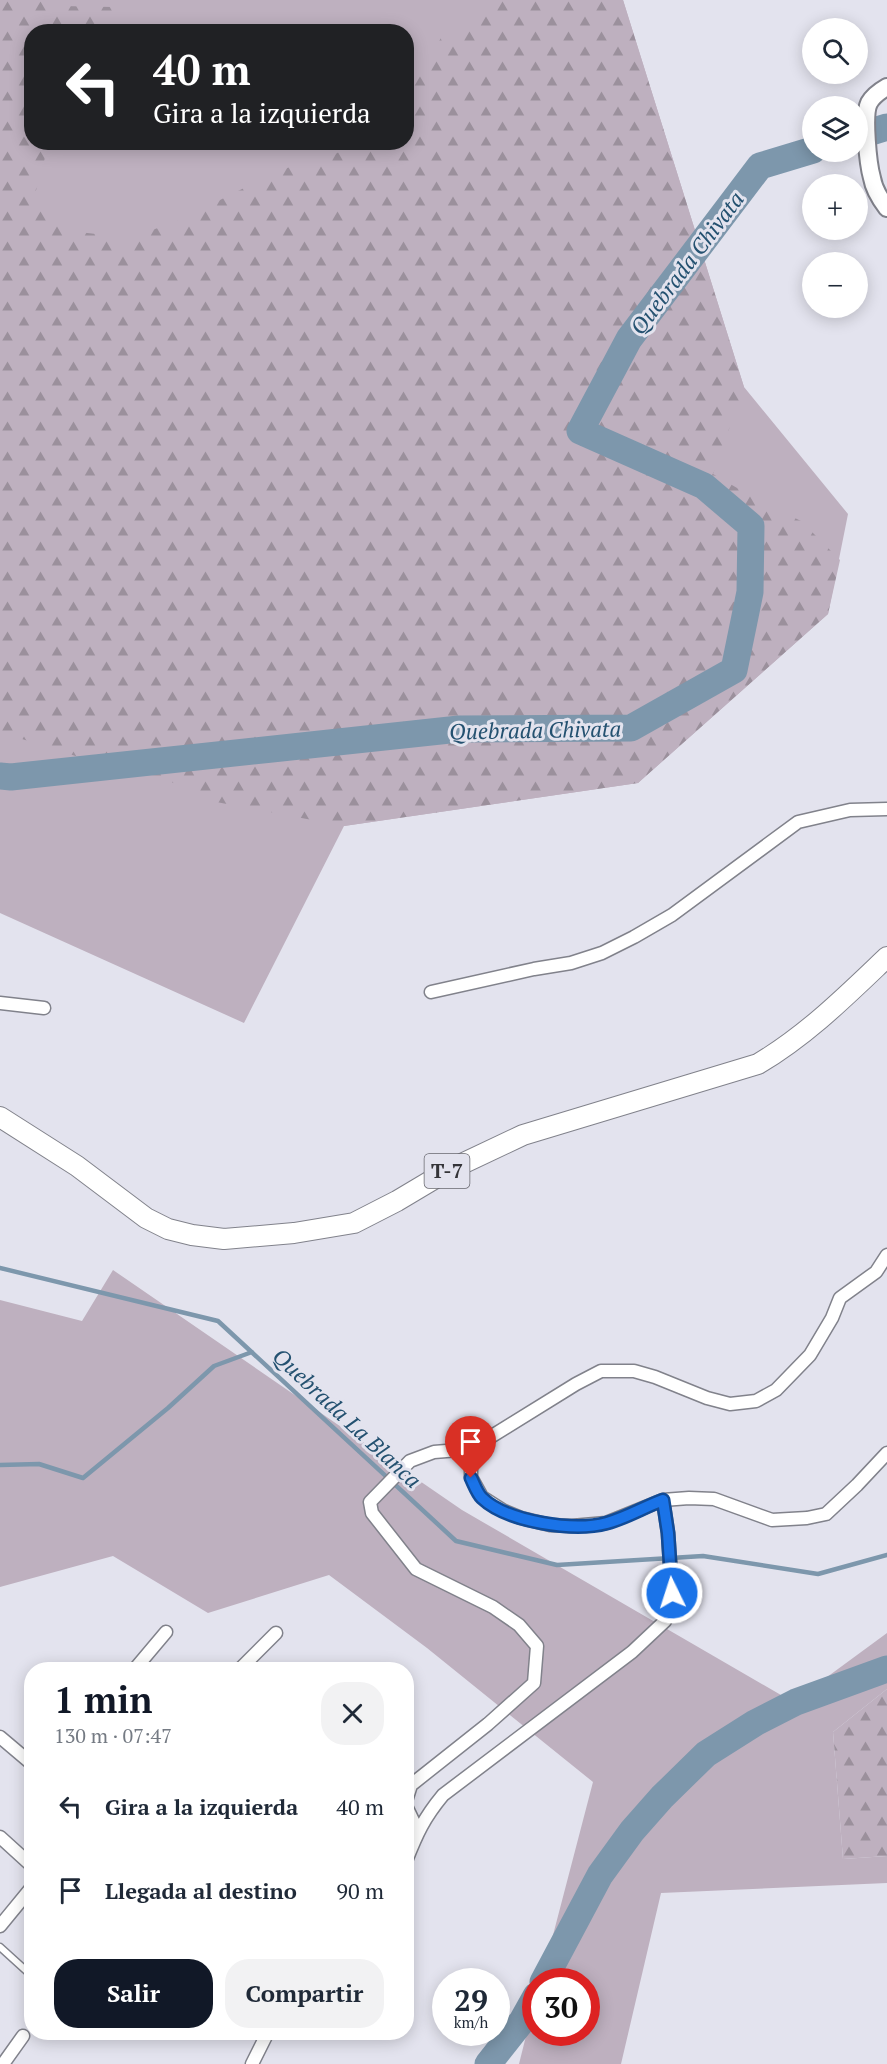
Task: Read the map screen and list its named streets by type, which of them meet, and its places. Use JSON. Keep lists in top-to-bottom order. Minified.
{"streets":{"main road":["T-7"]},"water":["Quebrada Chivata","Quebrada La Blanca"],"page":{"map_buttons":["+","−"],"turn":["40 m","Gira a la izquierda"],"heading":["1 min","130 m · 07:47"],"list":[{"name":"Gira a la izquierda","value":"40 m"},{"name":"Llegada al destino","value":"90 m"}],"buttons":["Salir","Compartir"],"speed":"29 km/h","limit":"30"}}
